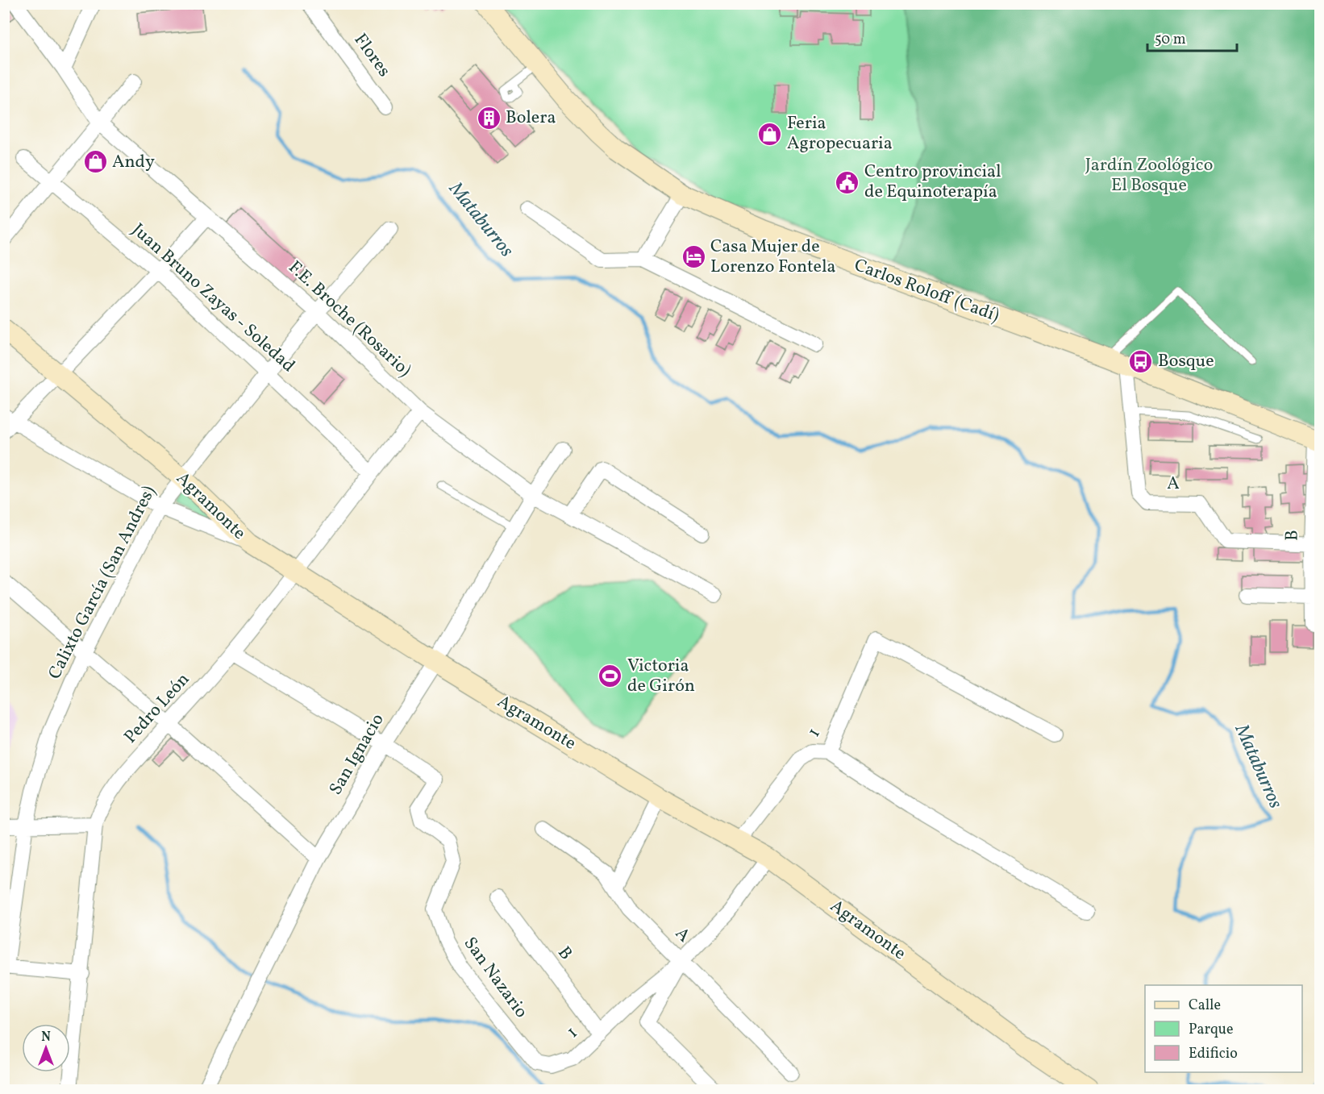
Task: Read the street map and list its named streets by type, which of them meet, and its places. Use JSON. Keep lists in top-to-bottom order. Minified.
{"streets":{"street":["Flores","Carlos Roloff (Cadí)","Juan Bruno Zayas - Soledad","F.E. Broche (Rosario)","A","Agramonte","B","Calixto García (San Andres)","Pedro León","1","San Ignacio","San Nazario"]},"crossings":[["Carlos Roloff (Cadí)","A"],["Carlos Roloff (Cadí)","B"],["Juan Bruno Zayas - Soledad","Calixto García (San Andres)"],["Juan Bruno Zayas - Soledad","Pedro León"],["F.E. Broche (Rosario)","Calixto García (San Andres)"],["F.E. Broche (Rosario)","Pedro León"],["F.E. Broche (Rosario)","San Ignacio"],["A","B"],["A","1"],["Agramonte","Calixto García (San Andres)"],["Agramonte","Pedro León"],["Agramonte","1"],["Agramonte","San Ignacio"],["B","1"],["Pedro León","San Nazario"],["1","San Nazario"],["San Ignacio","San Nazario"]],"water":["Mataburros"],"parks":["Jardín Zoológico El Bosque"],"places":{"building":["Bolera"],"shop":["Feria Agropecuaria","Andy"],"public building":["Centro provincial de Equinoterapía"],"hotel":["Casa Mujer de Lorenzo Fontela"],"bus stop":["Bosque"],"sports":["Victoria de Girón"]},"legend":["Calle","Parque","Edificio"],"scale_bar":"50 m","north":"top"}
